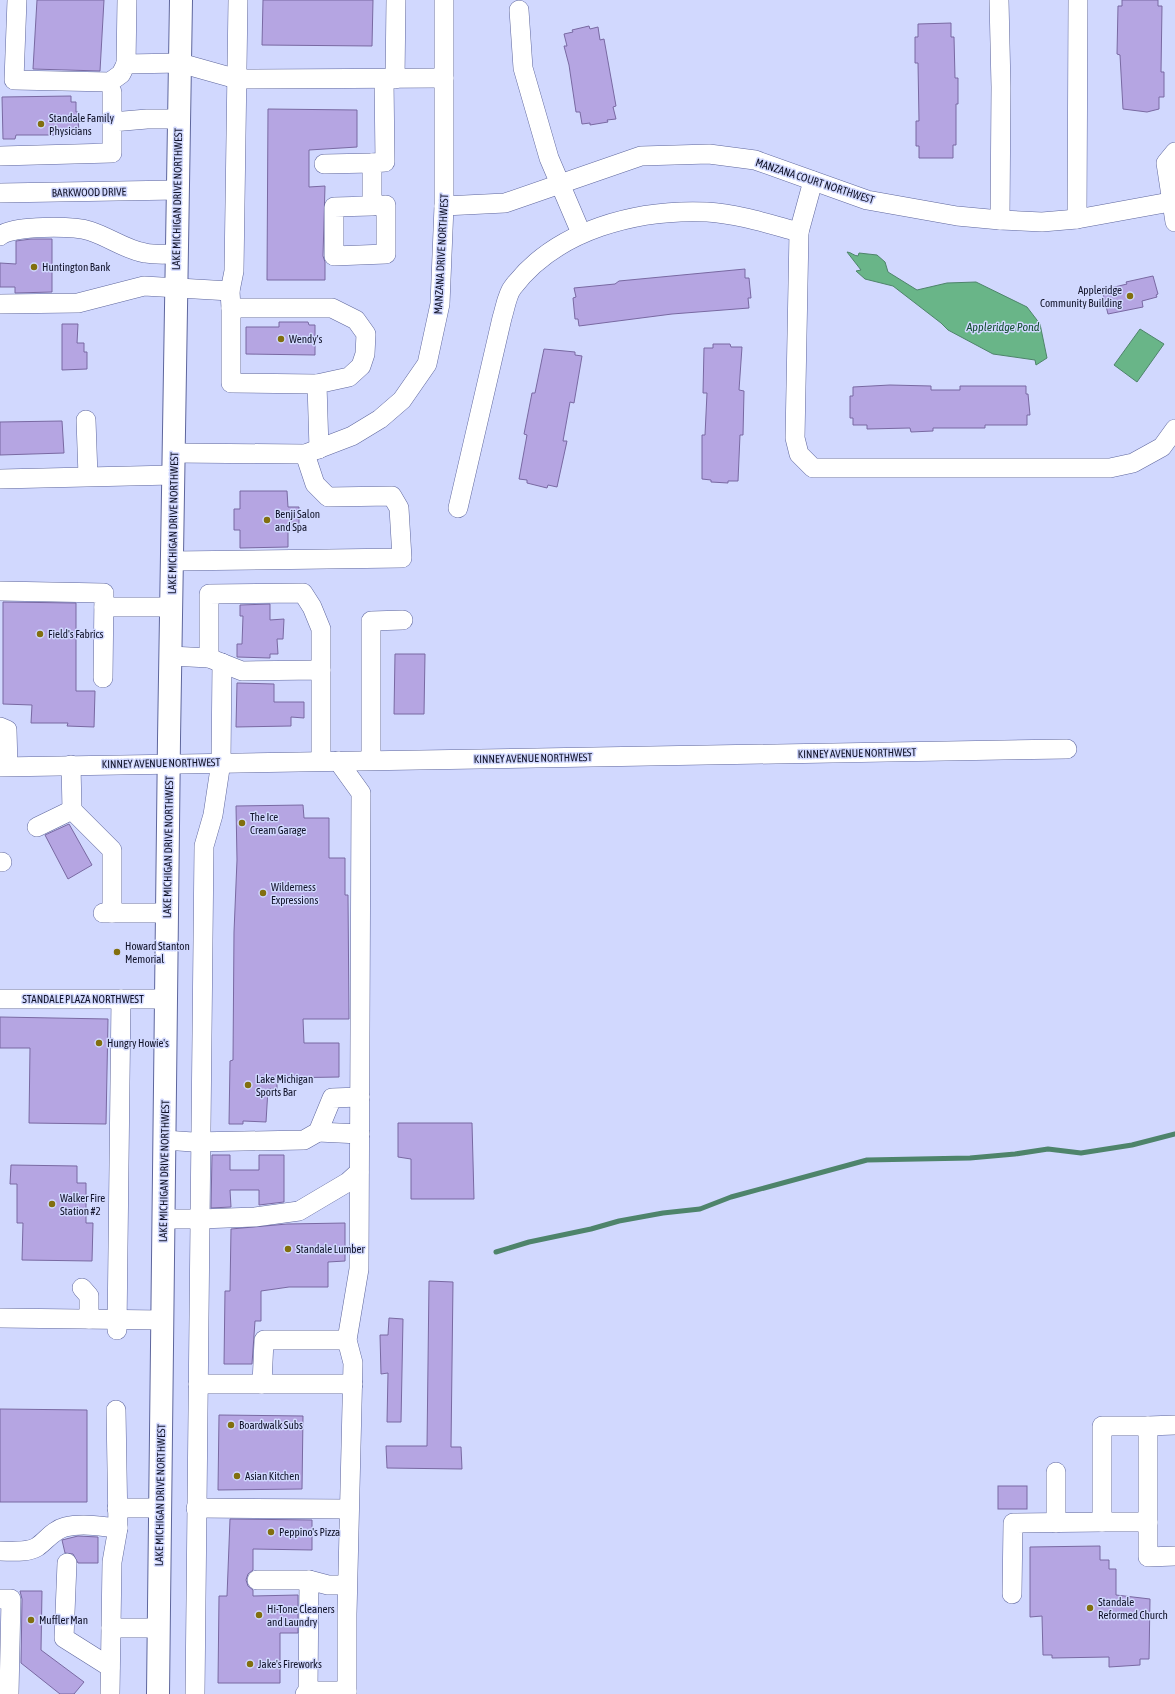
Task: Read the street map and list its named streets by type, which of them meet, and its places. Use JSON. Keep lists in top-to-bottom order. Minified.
{"streets":{"highway":["LAKE MICHIGAN DRIVE NORTHWEST"],"street":["MANZANA COURT NORTHWEST","BARKWOOD DRIVE","MANZANA DRIVE NORTHWEST","KINNEY AVENUE NORTHWEST","STANDALE PLAZA NORTHWEST"]},"crossings":[["MANZANA COURT NORTHWEST","MANZANA DRIVE NORTHWEST"],["BARKWOOD DRIVE","LAKE MICHIGAN DRIVE NORTHWEST"],["LAKE MICHIGAN DRIVE NORTHWEST","MANZANA DRIVE NORTHWEST"],["LAKE MICHIGAN DRIVE NORTHWEST","KINNEY AVENUE NORTHWEST"],["LAKE MICHIGAN DRIVE NORTHWEST","STANDALE PLAZA NORTHWEST"]],"water":["Appleridge Pond"],"places":["Standale Family Physicians","Huntington Bank","Appleridge Community Building","Wendy's","Benji Salon and Spa","Field's Fabrics","The Ice Cream Garage","Wilderness Expressions","Howard Stanton Memorial","Hungry Howie's","Lake Michigan Sports Bar","Walker Fire Station #2","Standale Lumber","Boardwalk Subs","Asian Kitchen","Peppino's Pizza","Standale Reformed Church","Hi-Tone Cleaners and Laundry","Muffler Man","Jake's Fireworks"]}
